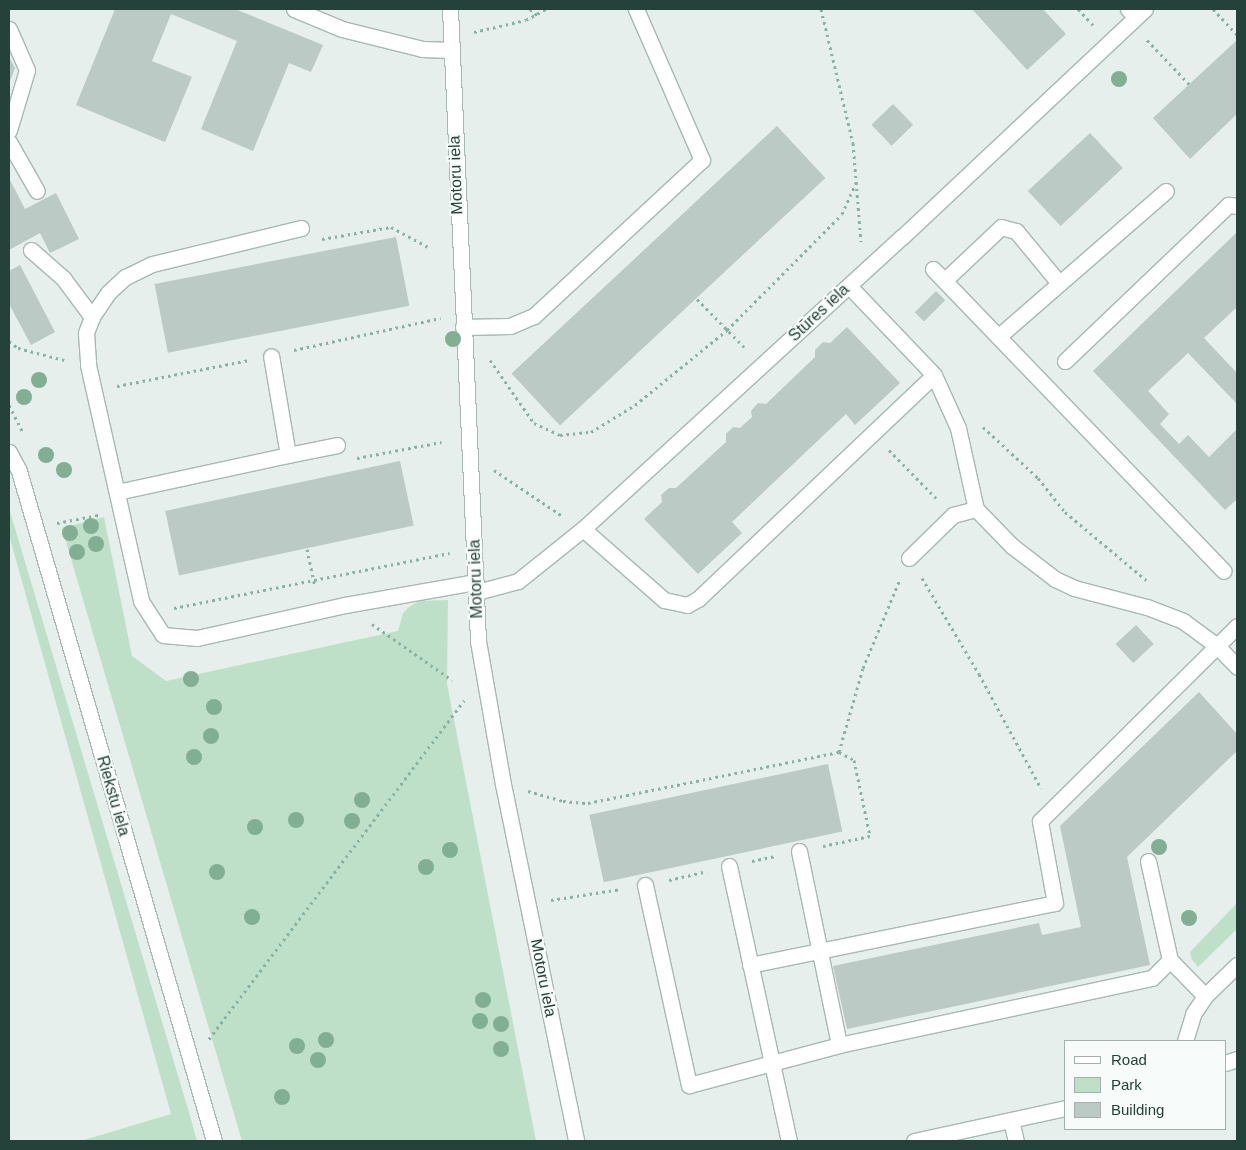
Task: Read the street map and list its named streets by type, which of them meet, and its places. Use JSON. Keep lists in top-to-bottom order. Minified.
{"streets":{"street":["Motoru iela","Stūres iela","Riekstu iela"]},"crossings":[["Motoru iela","Stūres iela"]],"legend":["Road","Park","Building"]}
